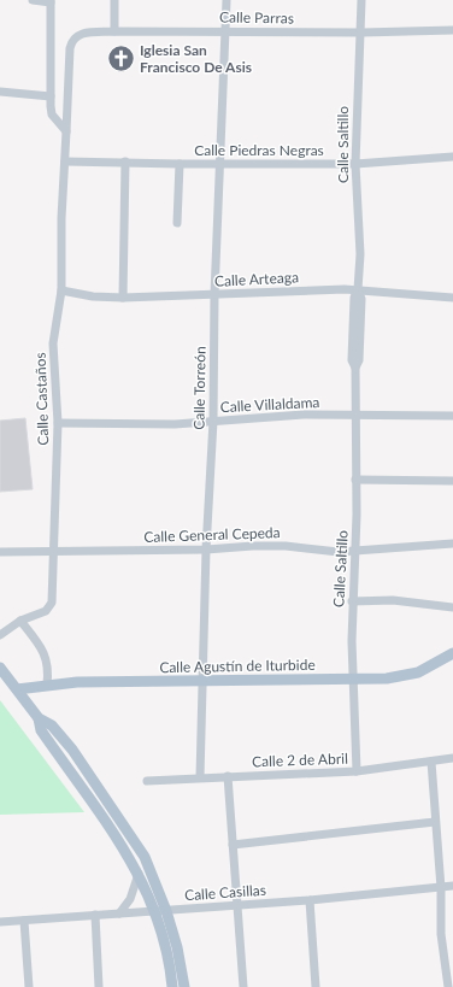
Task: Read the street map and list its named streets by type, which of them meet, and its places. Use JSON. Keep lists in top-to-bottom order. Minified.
{"streets":{"main road":["Calle Agustín de Iturbide"],"street":["Calle Parras","Calle Saltillo","Calle Piedras Negras","Calle Arteaga","Calle Torreón","Calle Castaños","Calle Villaldama","Calle General Cepeda","Calle 2 de Abril","Calle Casillas"]},"crossings":[["Calle Parras","Calle Saltillo"],["Calle Parras","Calle Torreón"],["Calle Parras","Calle Castaños"],["Calle Saltillo","Calle Piedras Negras"],["Calle Saltillo","Calle Arteaga"],["Calle Saltillo","Calle Villaldama"],["Calle Saltillo","Calle General Cepeda"],["Calle Saltillo","Calle Agustín de Iturbide"],["Calle Saltillo","Calle 2 de Abril"],["Calle Piedras Negras","Calle Torreón"],["Calle Piedras Negras","Calle Castaños"],["Calle Arteaga","Calle Torreón"],["Calle Arteaga","Calle Castaños"],["Calle Torreón","Calle Villaldama"],["Calle Torreón","Calle General Cepeda"],["Calle Torreón","Calle Agustín de Iturbide"],["Calle Torreón","Calle 2 de Abril"],["Calle Castaños","Calle Villaldama"],["Calle Castaños","Calle General Cepeda"]],"places":{"church":["Iglesia San Francisco De Asis"]}}
